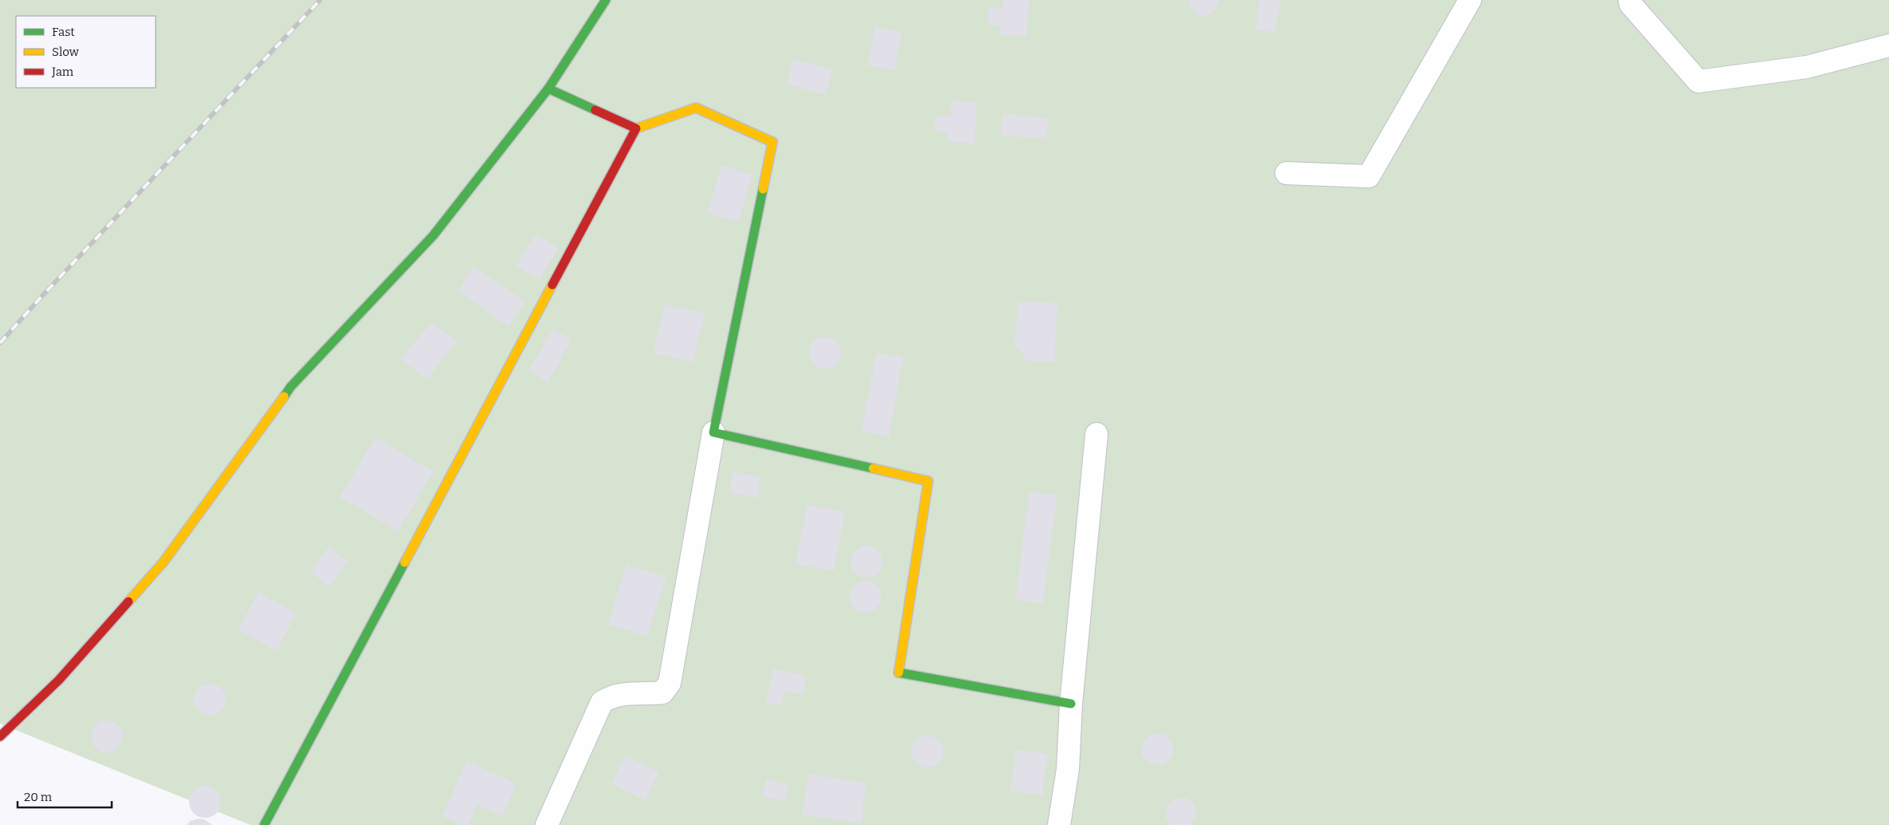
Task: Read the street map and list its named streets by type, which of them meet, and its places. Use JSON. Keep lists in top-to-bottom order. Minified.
{"legend":["Fast","Slow","Jam"],"scale_bar":"20 m"}
